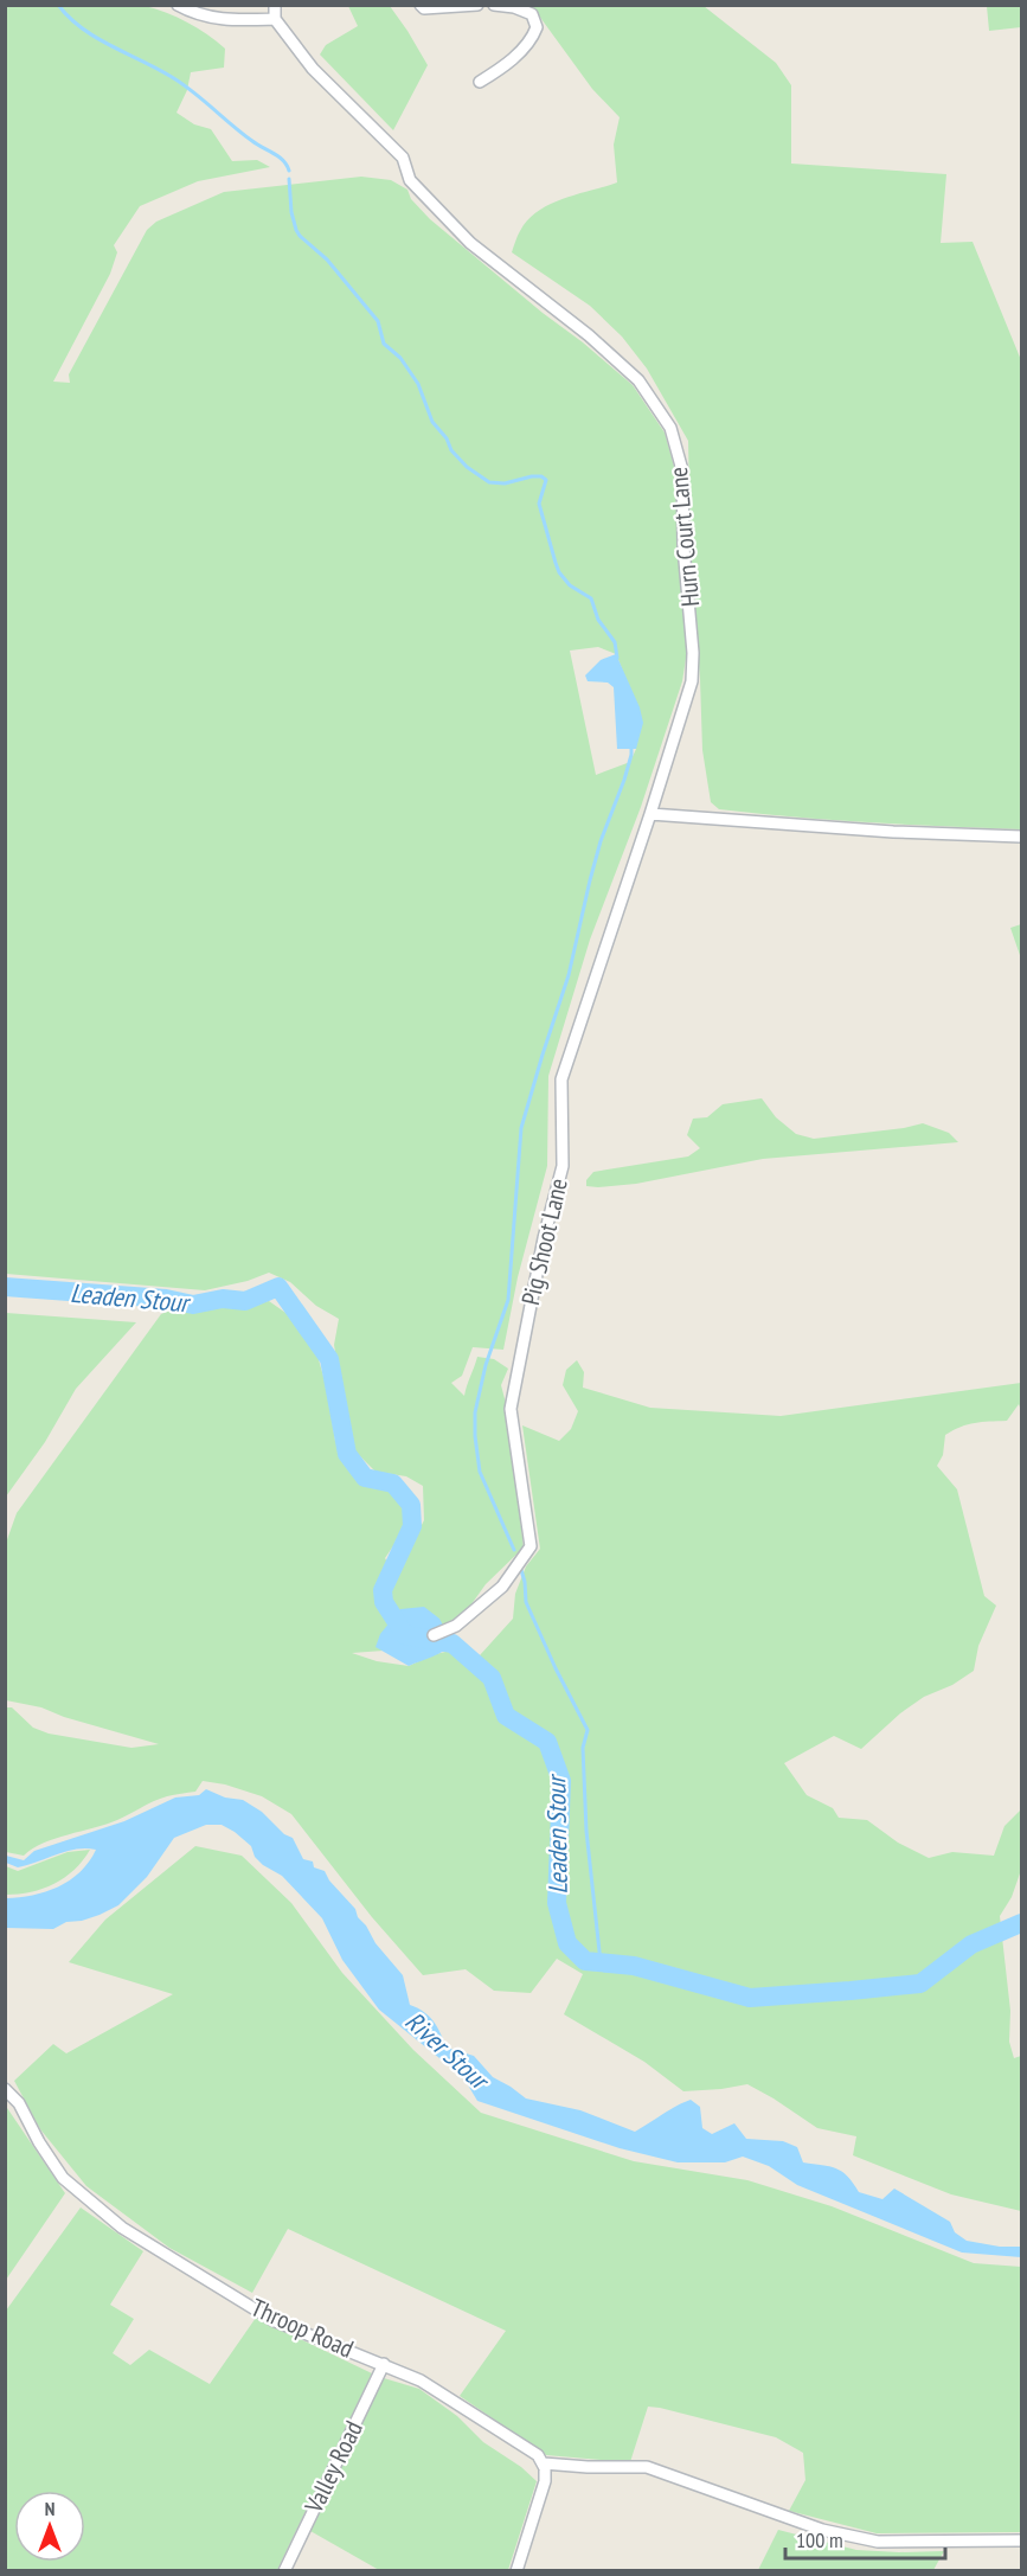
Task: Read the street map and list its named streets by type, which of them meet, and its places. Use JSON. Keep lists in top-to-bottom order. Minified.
{"streets":{"street":["Hurn Court Lane","Pig Shoot Lane","Throop Road","Valley Road"]},"crossings":[["Hurn Court Lane","Pig Shoot Lane"],["Throop Road","Valley Road"]],"water":["Leaden Stour","River Stour"],"scale_bar":"100 m","north":"top"}
